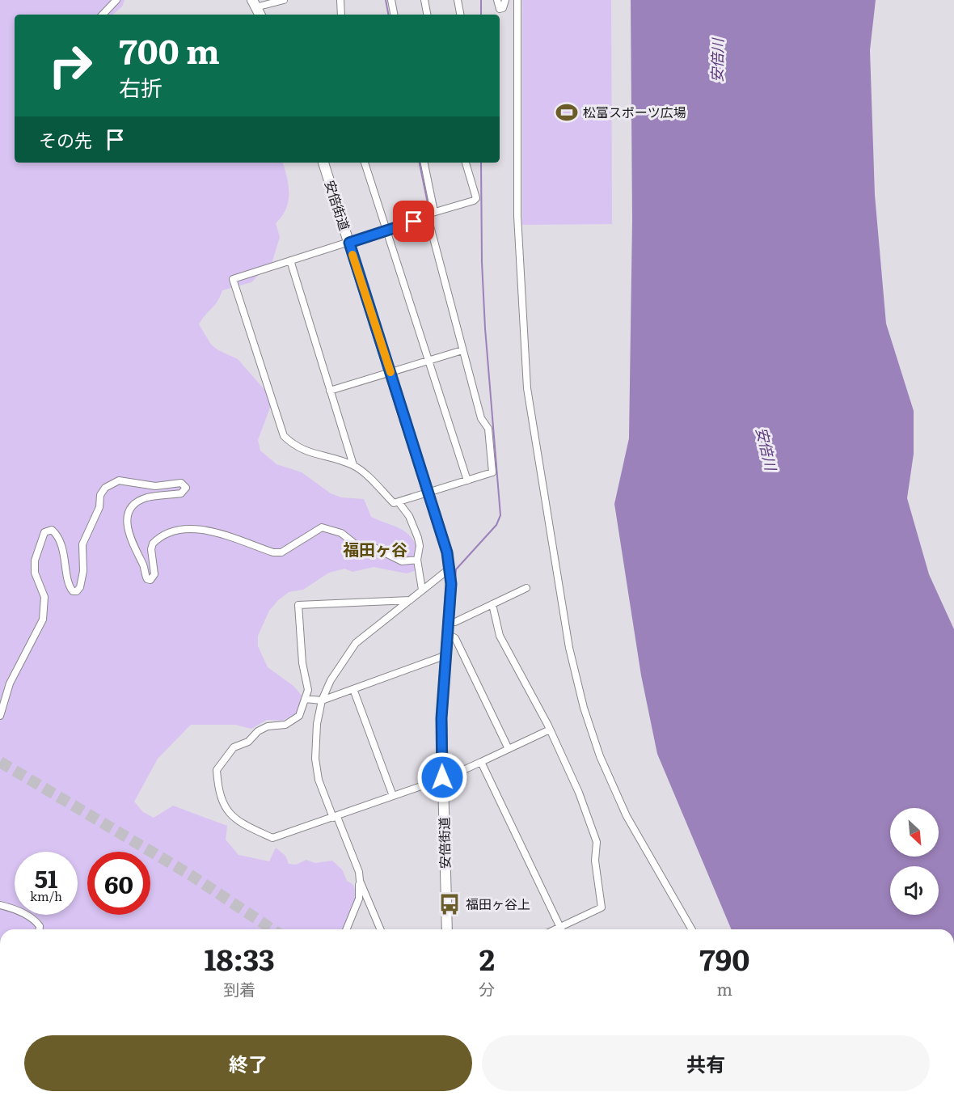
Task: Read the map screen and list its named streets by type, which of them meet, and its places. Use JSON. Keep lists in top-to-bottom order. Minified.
{"streets":{"main road":["安倍街道"]},"districts":["福田ヶ谷"],"water":["安倍川"],"places":{"sports":["松富スポーツ広場"],"bus stop":["福田ヶ谷上"]},"north":"bottom right","page":{"turn":["700 m","右折"],"then":"その先","speed":"51 km/h","limit":"60","eta":["18:33","到着","2","分","790","m"],"buttons":["終了","共有"]}}
